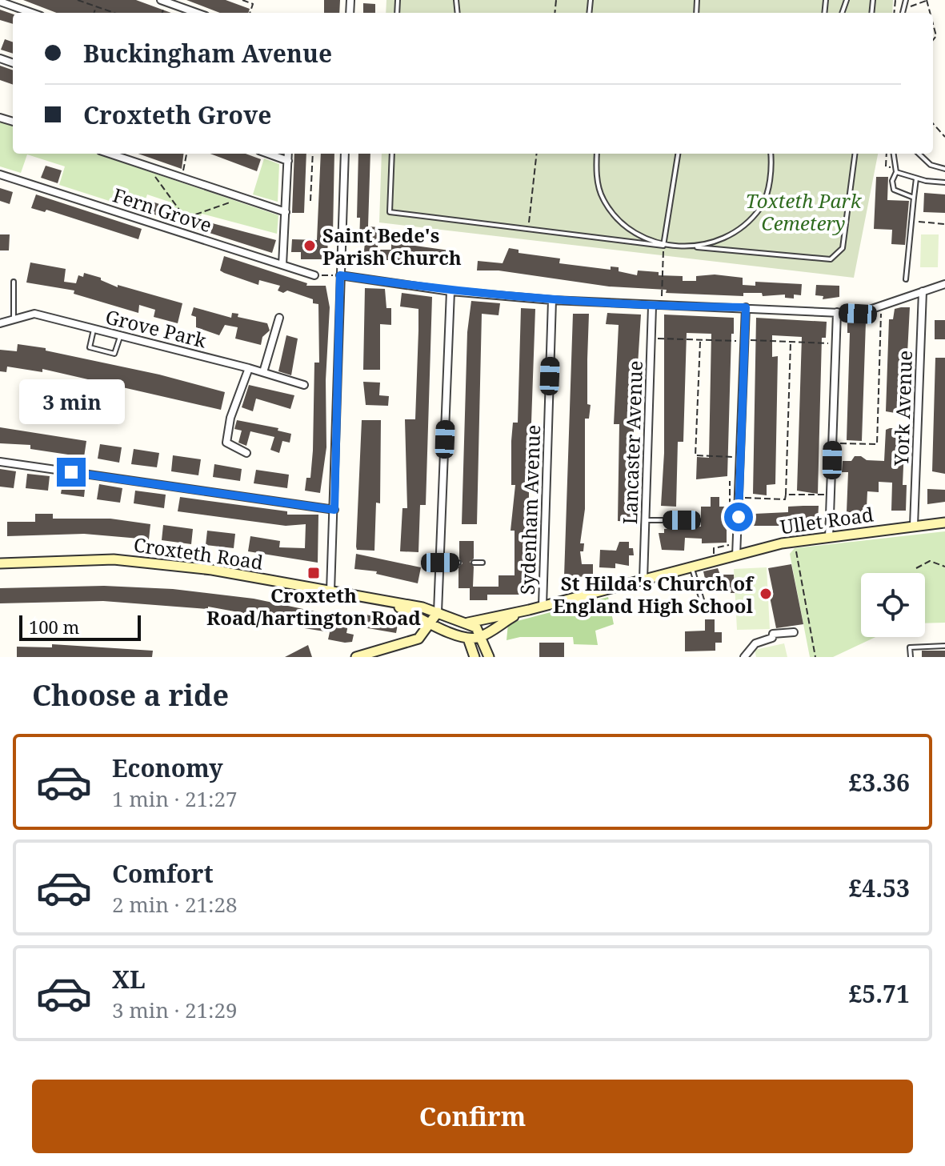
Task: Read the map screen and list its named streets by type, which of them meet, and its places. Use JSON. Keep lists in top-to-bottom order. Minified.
{"streets":{"main road":["Ullet Road","Croxteth Road"],"street":["Fern Grove","Grove Park","York Avenue","Lancaster Avenue","Sydenham Avenue"]},"crossings":[["York Avenue","Ullet Road"],["Lancaster Avenue","Ullet Road"],["Sydenham Avenue","Ullet Road"],["Ullet Road","Croxteth Road"]],"parks":["Toxteth Park Cemetery"],"places":{"other":["Saint Bede's Parish Church","St Hilda's Church of England High School"],"transit":["Croxteth Road/hartington Road"]},"scale_bar":"100 m","page":{"banner":["Buckingham Avenue","Croxteth Grove"],"bubble":"3 min","scale":"100 m","heading":"Choose a ride","list":[{"name":"Economy","note":"1 min · 21:27","value":"£3.36"},{"name":"Comfort","note":"2 min · 21:28","value":"£4.53"},{"name":"XL","note":"3 min · 21:29","value":"£5.71"}],"buttons":"Confirm"}}
